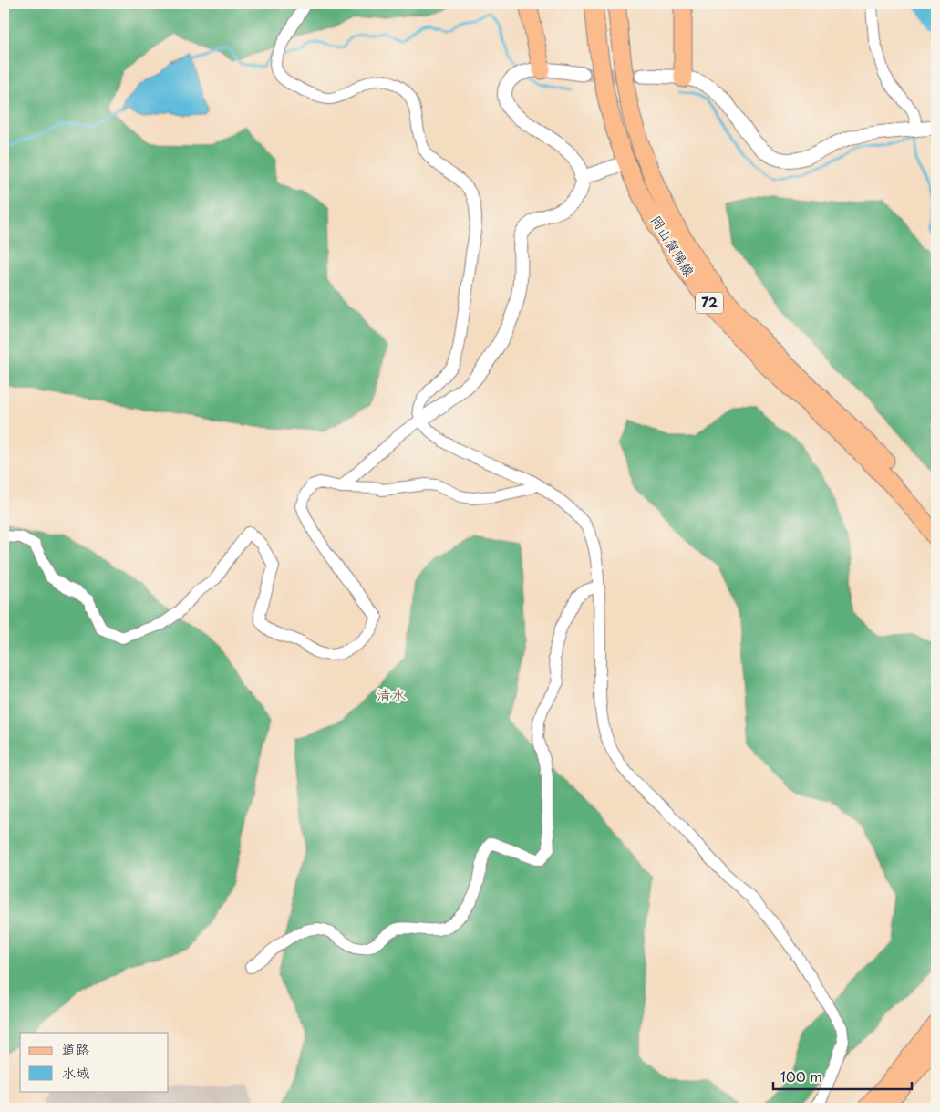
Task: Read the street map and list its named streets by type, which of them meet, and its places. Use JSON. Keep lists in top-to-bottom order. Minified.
{"streets":{"main road":["岡山賀陽線","72"]},"districts":["清水"],"legend":["道路","水域"],"scale_bar":"100 m"}
